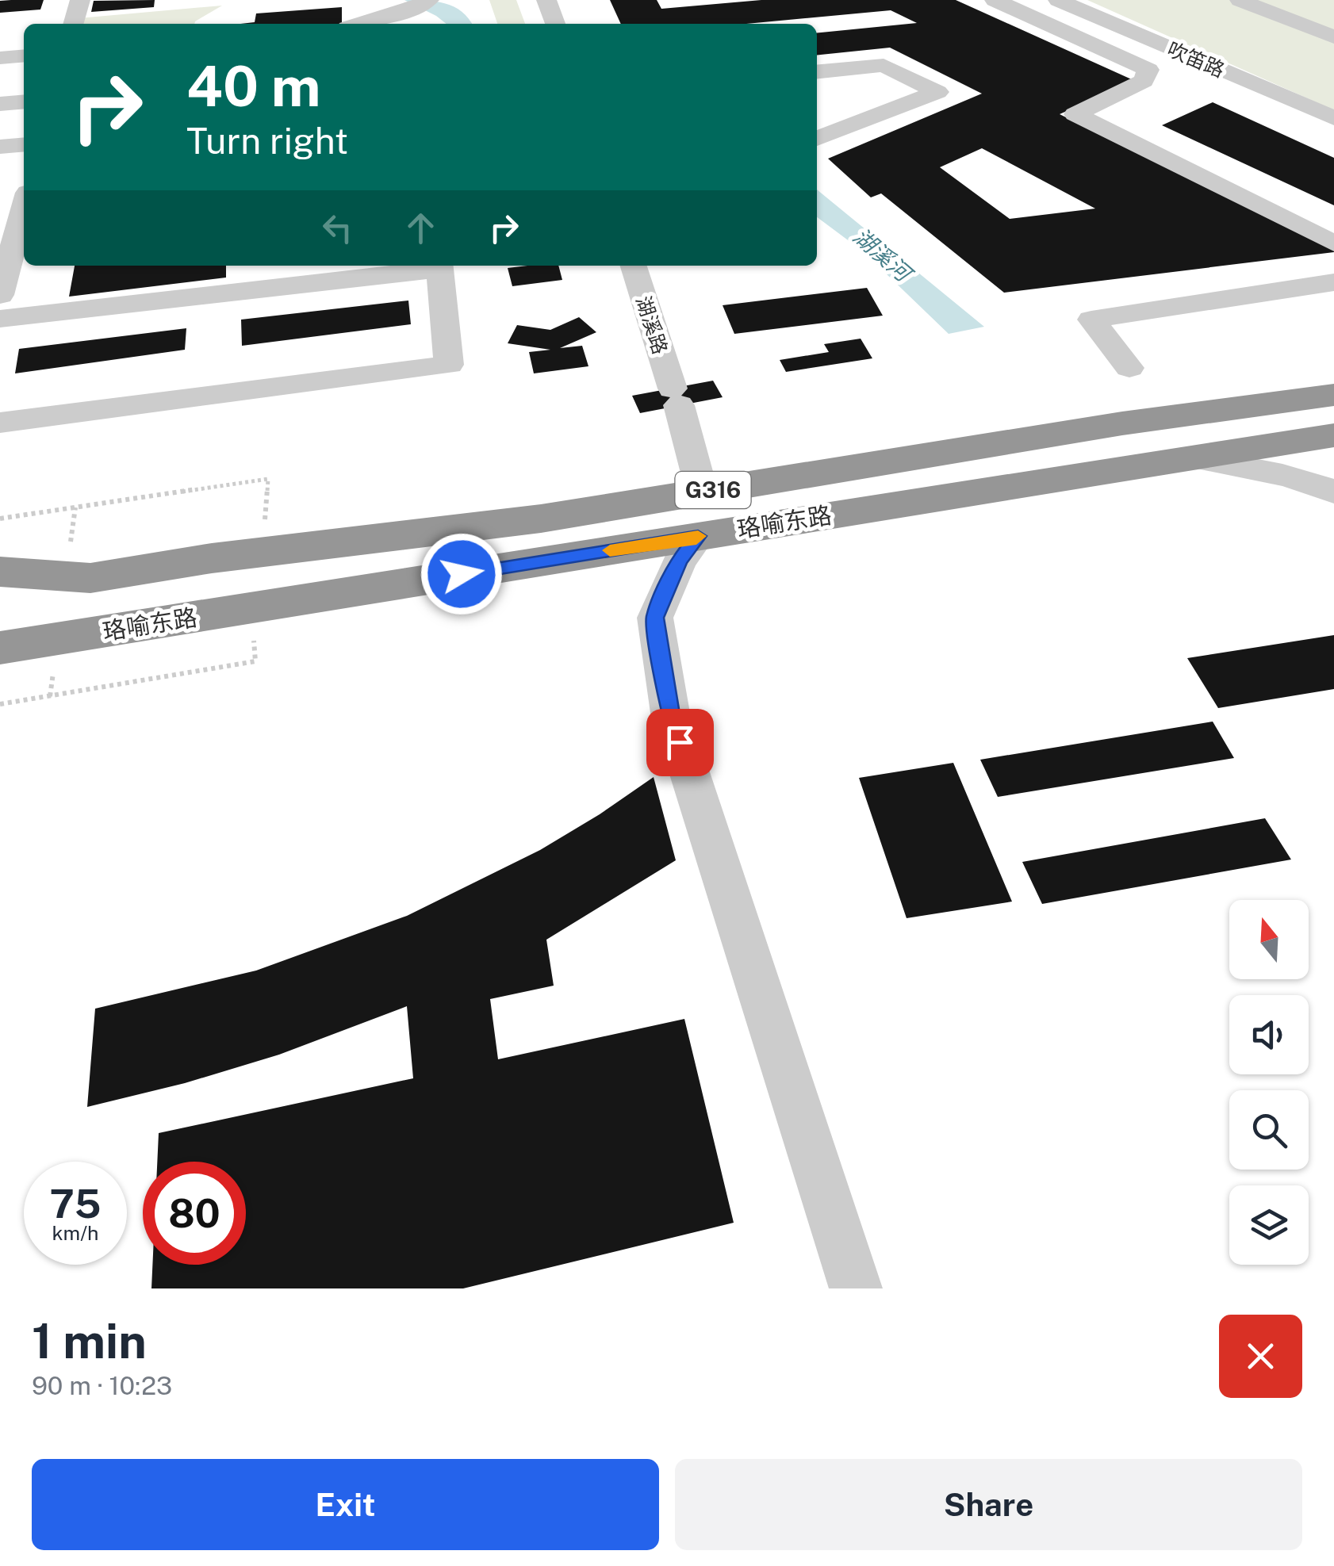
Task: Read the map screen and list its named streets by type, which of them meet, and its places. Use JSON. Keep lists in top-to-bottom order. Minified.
{"streets":{"highway":["G316","珞喻东路"],"street":["吹笛路","湖溪路"]},"crossings":[["湖溪路","珞喻东路"]],"water":["湖溪河"],"north":"top","page":{"turn":["40 m","Turn right"],"speed":"75 km/h","limit":"80","heading":["1 min","90 m · 10:23"],"buttons":["Exit","Share"]}}
